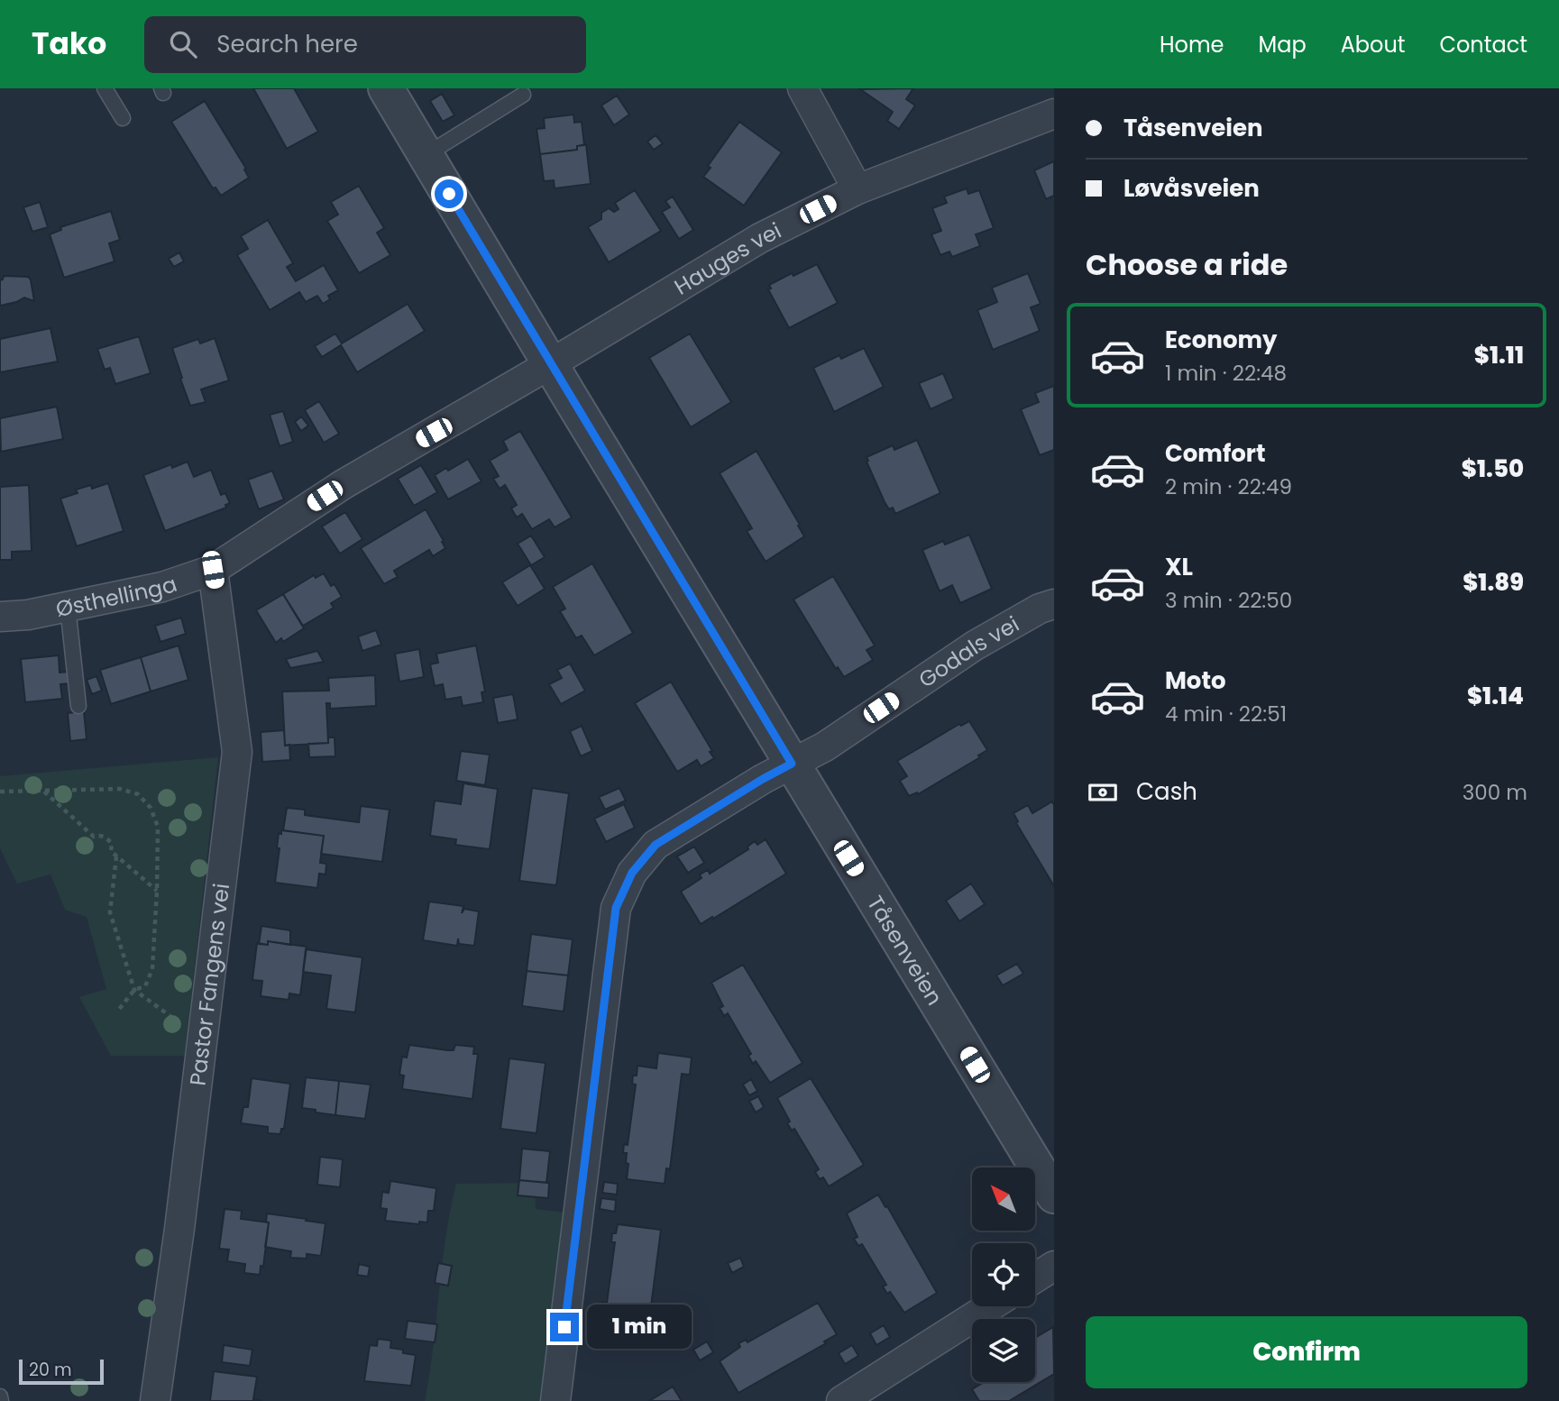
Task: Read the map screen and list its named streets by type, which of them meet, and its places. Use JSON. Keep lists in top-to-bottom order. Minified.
{"streets":{"street":["Hauges vei","Østhellinga","Godals vei","Tåsenveien","Pastor Fangens vei"]},"crossings":[["Hauges vei","Østhellinga"],["Hauges vei","Tåsenveien"],["Østhellinga","Tåsenveien"],["Østhellinga","Pastor Fangens vei"],["Godals vei","Tåsenveien"]],"scale_bar":"20 m","north":"top left","page":{"header":"Tako","search":"Search here","nav":["Home","Map","About","Contact"],"banner":["Tåsenveien","Løvåsveien"],"heading":"Choose a ride","list":[{"name":"Economy","note":"1 min · 22:48","value":"$1.11"},{"name":"Comfort","note":"2 min · 22:49","value":"$1.50"},{"name":"XL","note":"3 min · 22:50","value":"$1.89"},{"name":"Moto","note":"4 min · 22:51","value":"$1.14"}],"pay":["Cash","300 m"],"buttons":"Confirm","bubble":"1 min","scale":"20 m"}}
